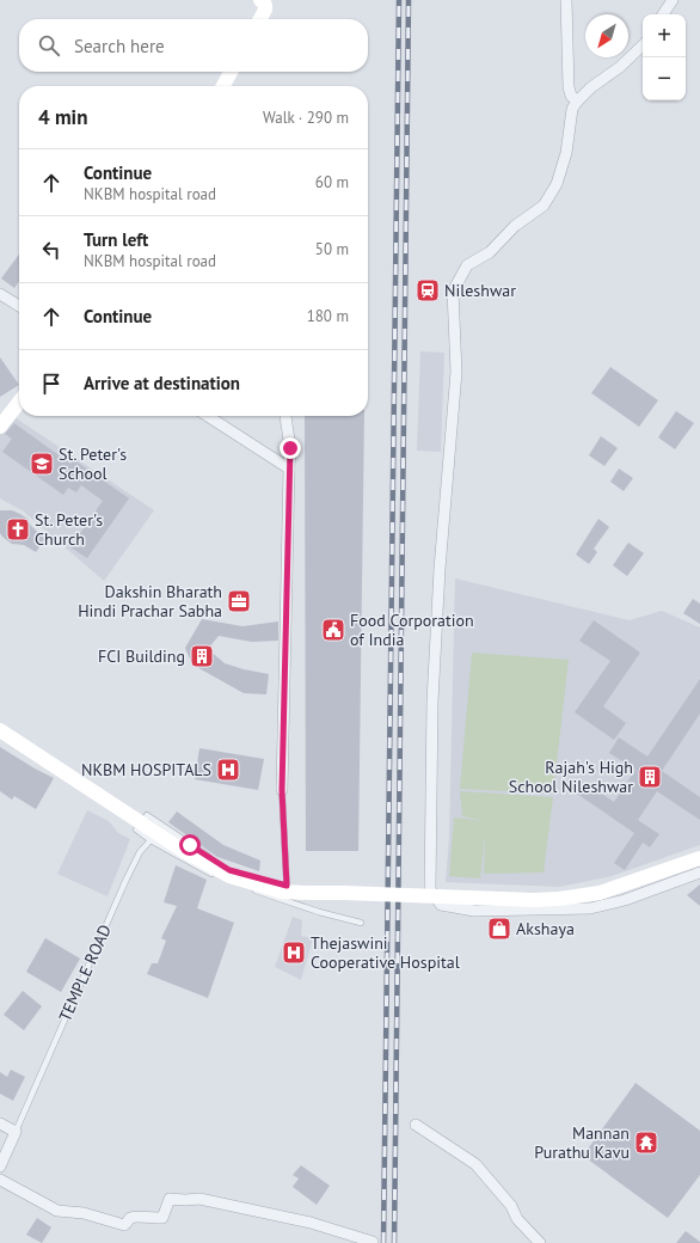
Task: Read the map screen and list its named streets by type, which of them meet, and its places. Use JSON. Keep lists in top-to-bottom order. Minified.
{"streets":{"lane":["TEMPLE ROAD"]},"places":{"station":["Nileshwar"],"school or university":["St. Peter's School"],"church":["St. Peter's Church"],"office":["Dakshin Bharath Hindi Prachar Sabha"],"public building":["Food Corporation of India"],"building":["FCI Building","Rajah's High School Nileshwar"],"hospital":["NKBM HOSPITALS","Thejaswini Cooperative Hospital"],"shop":["Akshaya"],"temple":["Mannan Purathu Kavu"]},"north":"bottom left","page":{"map_buttons":["+","−"],"search":"Search here","heading":["4 min","Walk · 290 m"],"list":[["Continue","NKBM hospital road","60 m"],["Turn left","NKBM hospital road","50 m"],["Continue","180 m"],"Arrive at destination"]}}
